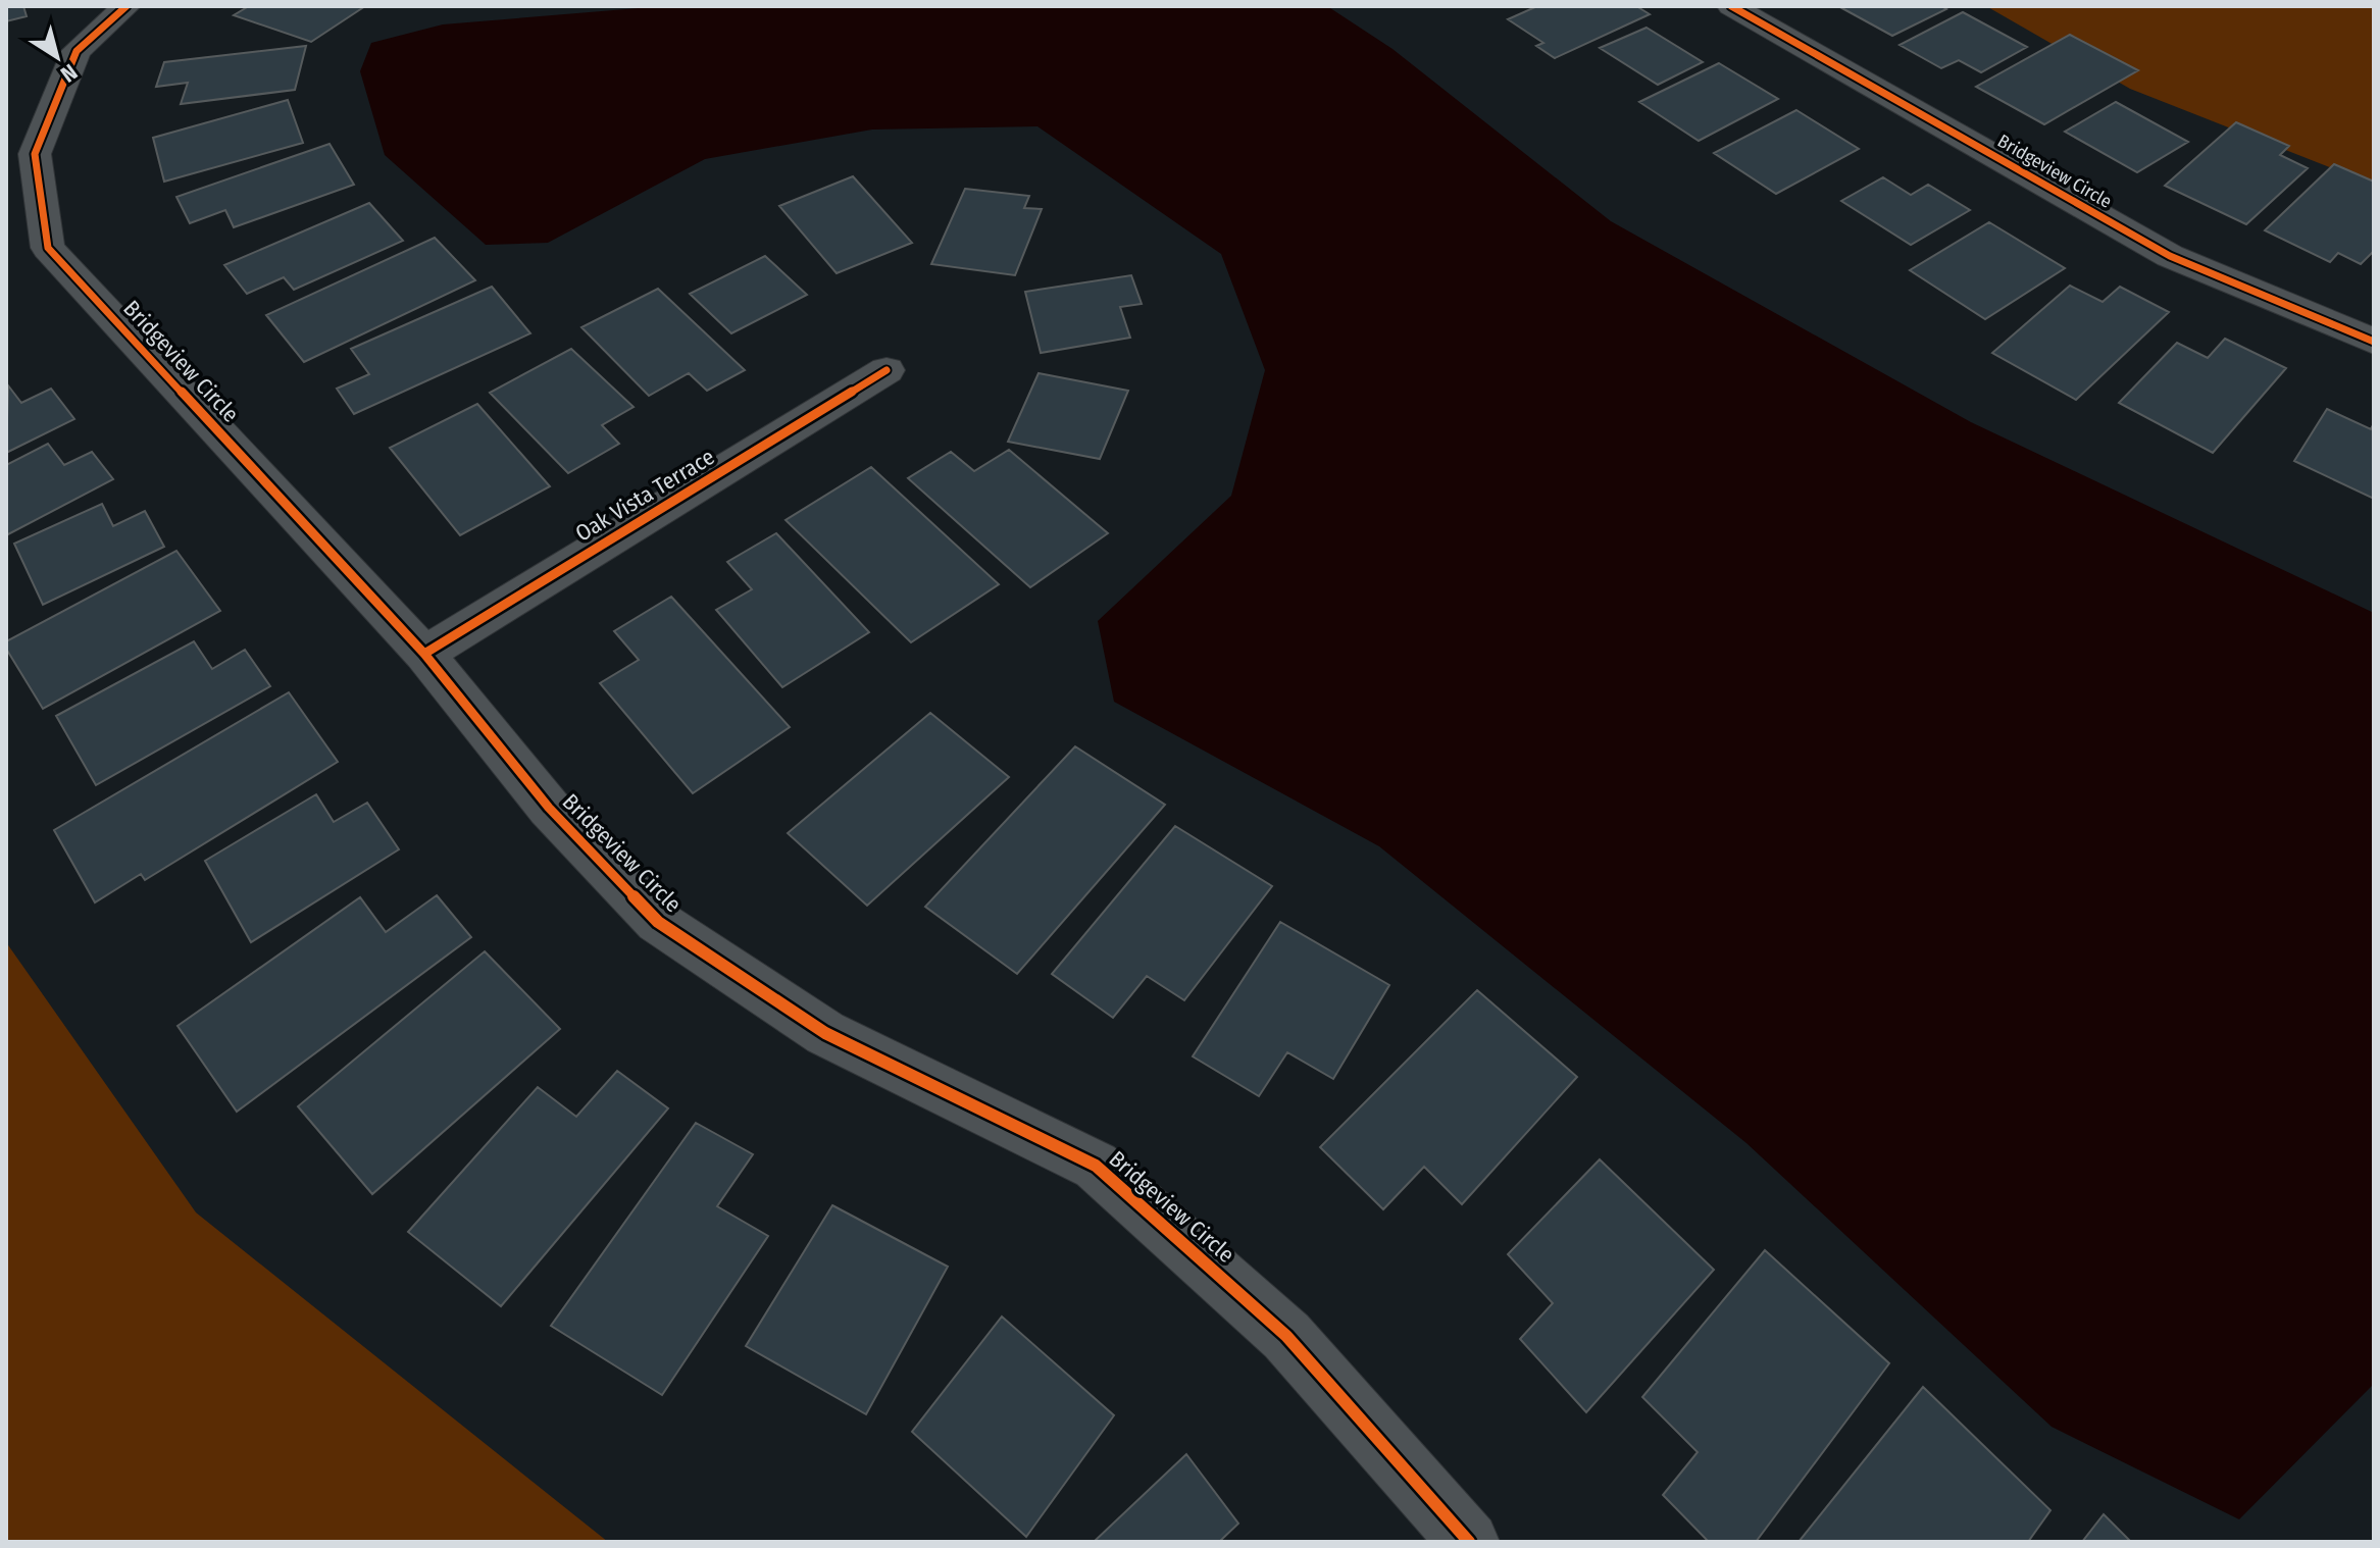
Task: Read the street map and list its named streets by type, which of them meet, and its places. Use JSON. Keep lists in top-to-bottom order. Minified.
{"streets":{"street":["Bridgeview Circle","Oak Vista Terrace"]},"crossings":[["Bridgeview Circle","Oak Vista Terrace"]],"north":"bottom right"}
